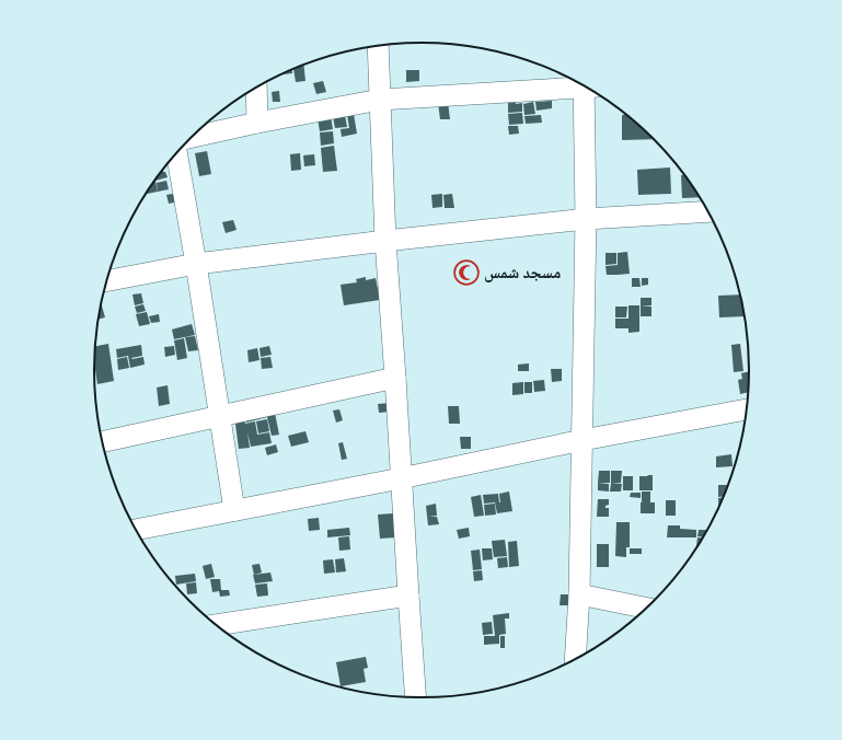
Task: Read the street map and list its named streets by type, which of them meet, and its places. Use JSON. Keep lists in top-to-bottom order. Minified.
{"places":{"mosque":["مسجد شمس"]}}
